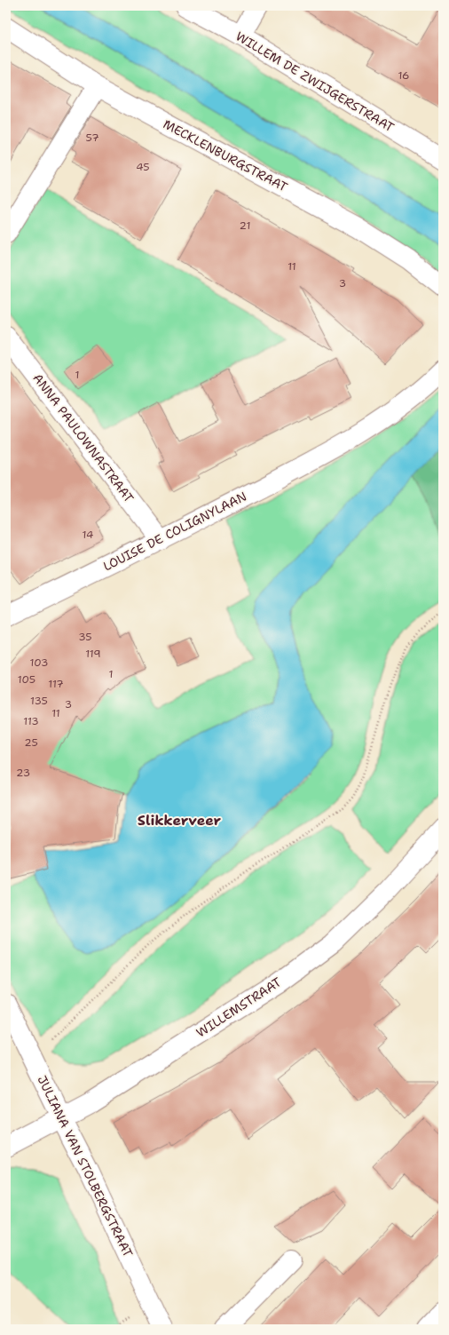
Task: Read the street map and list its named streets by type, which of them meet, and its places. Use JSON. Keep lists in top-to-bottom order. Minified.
{"streets":{"street":["WILLEM DE ZWIJGERSTRAAT","MECKLENBURGSTRAAT","ANNA PAULOWNASTRAAT","LOUISE DE COLIGNYLAAN","WILLEMSTRAAT","JULIANA VAN STOLBERGSTRAAT"]},"crossings":[["ANNA PAULOWNASTRAAT","LOUISE DE COLIGNYLAAN"],["WILLEMSTRAAT","JULIANA VAN STOLBERGSTRAAT"]],"districts":["Slikkerveer"],"house_numbers":["16","57","45","21","11","3","1","14","35","119","103","1","105","117","135","3","11","113","25","23"]}
